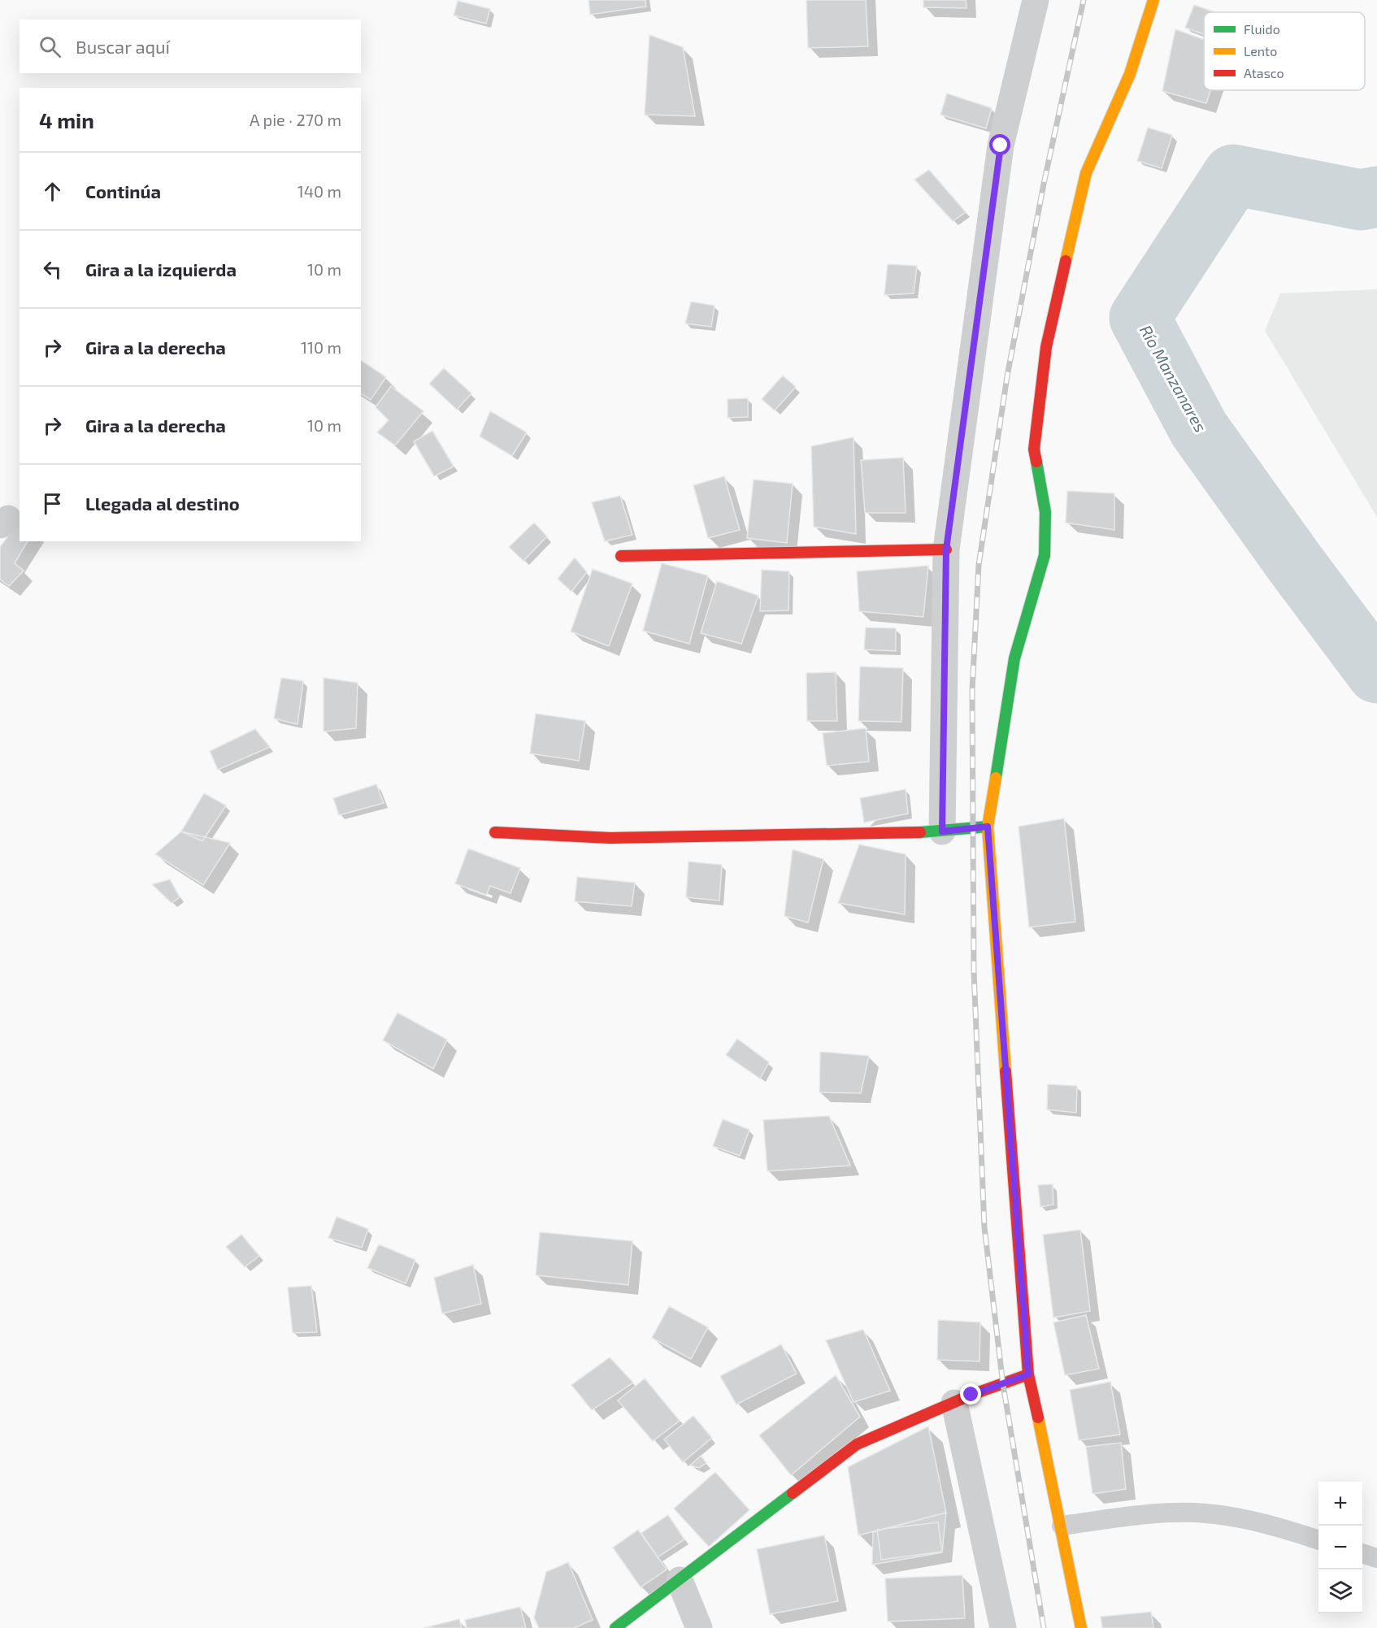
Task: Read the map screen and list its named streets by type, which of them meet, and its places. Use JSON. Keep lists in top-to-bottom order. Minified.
{"water":["Río Manzanares"],"legend":["Fluido","Lento","Atasco"],"page":{"search":"Buscar aquí","heading":["4 min","A pie · 270 m"],"list":[["Continúa","140 m"],["Gira a la izquierda","10 m"],["Gira a la derecha","110 m"],["Gira a la derecha","10 m"],"Llegada al destino"],"map_buttons":["+","−"]}}
